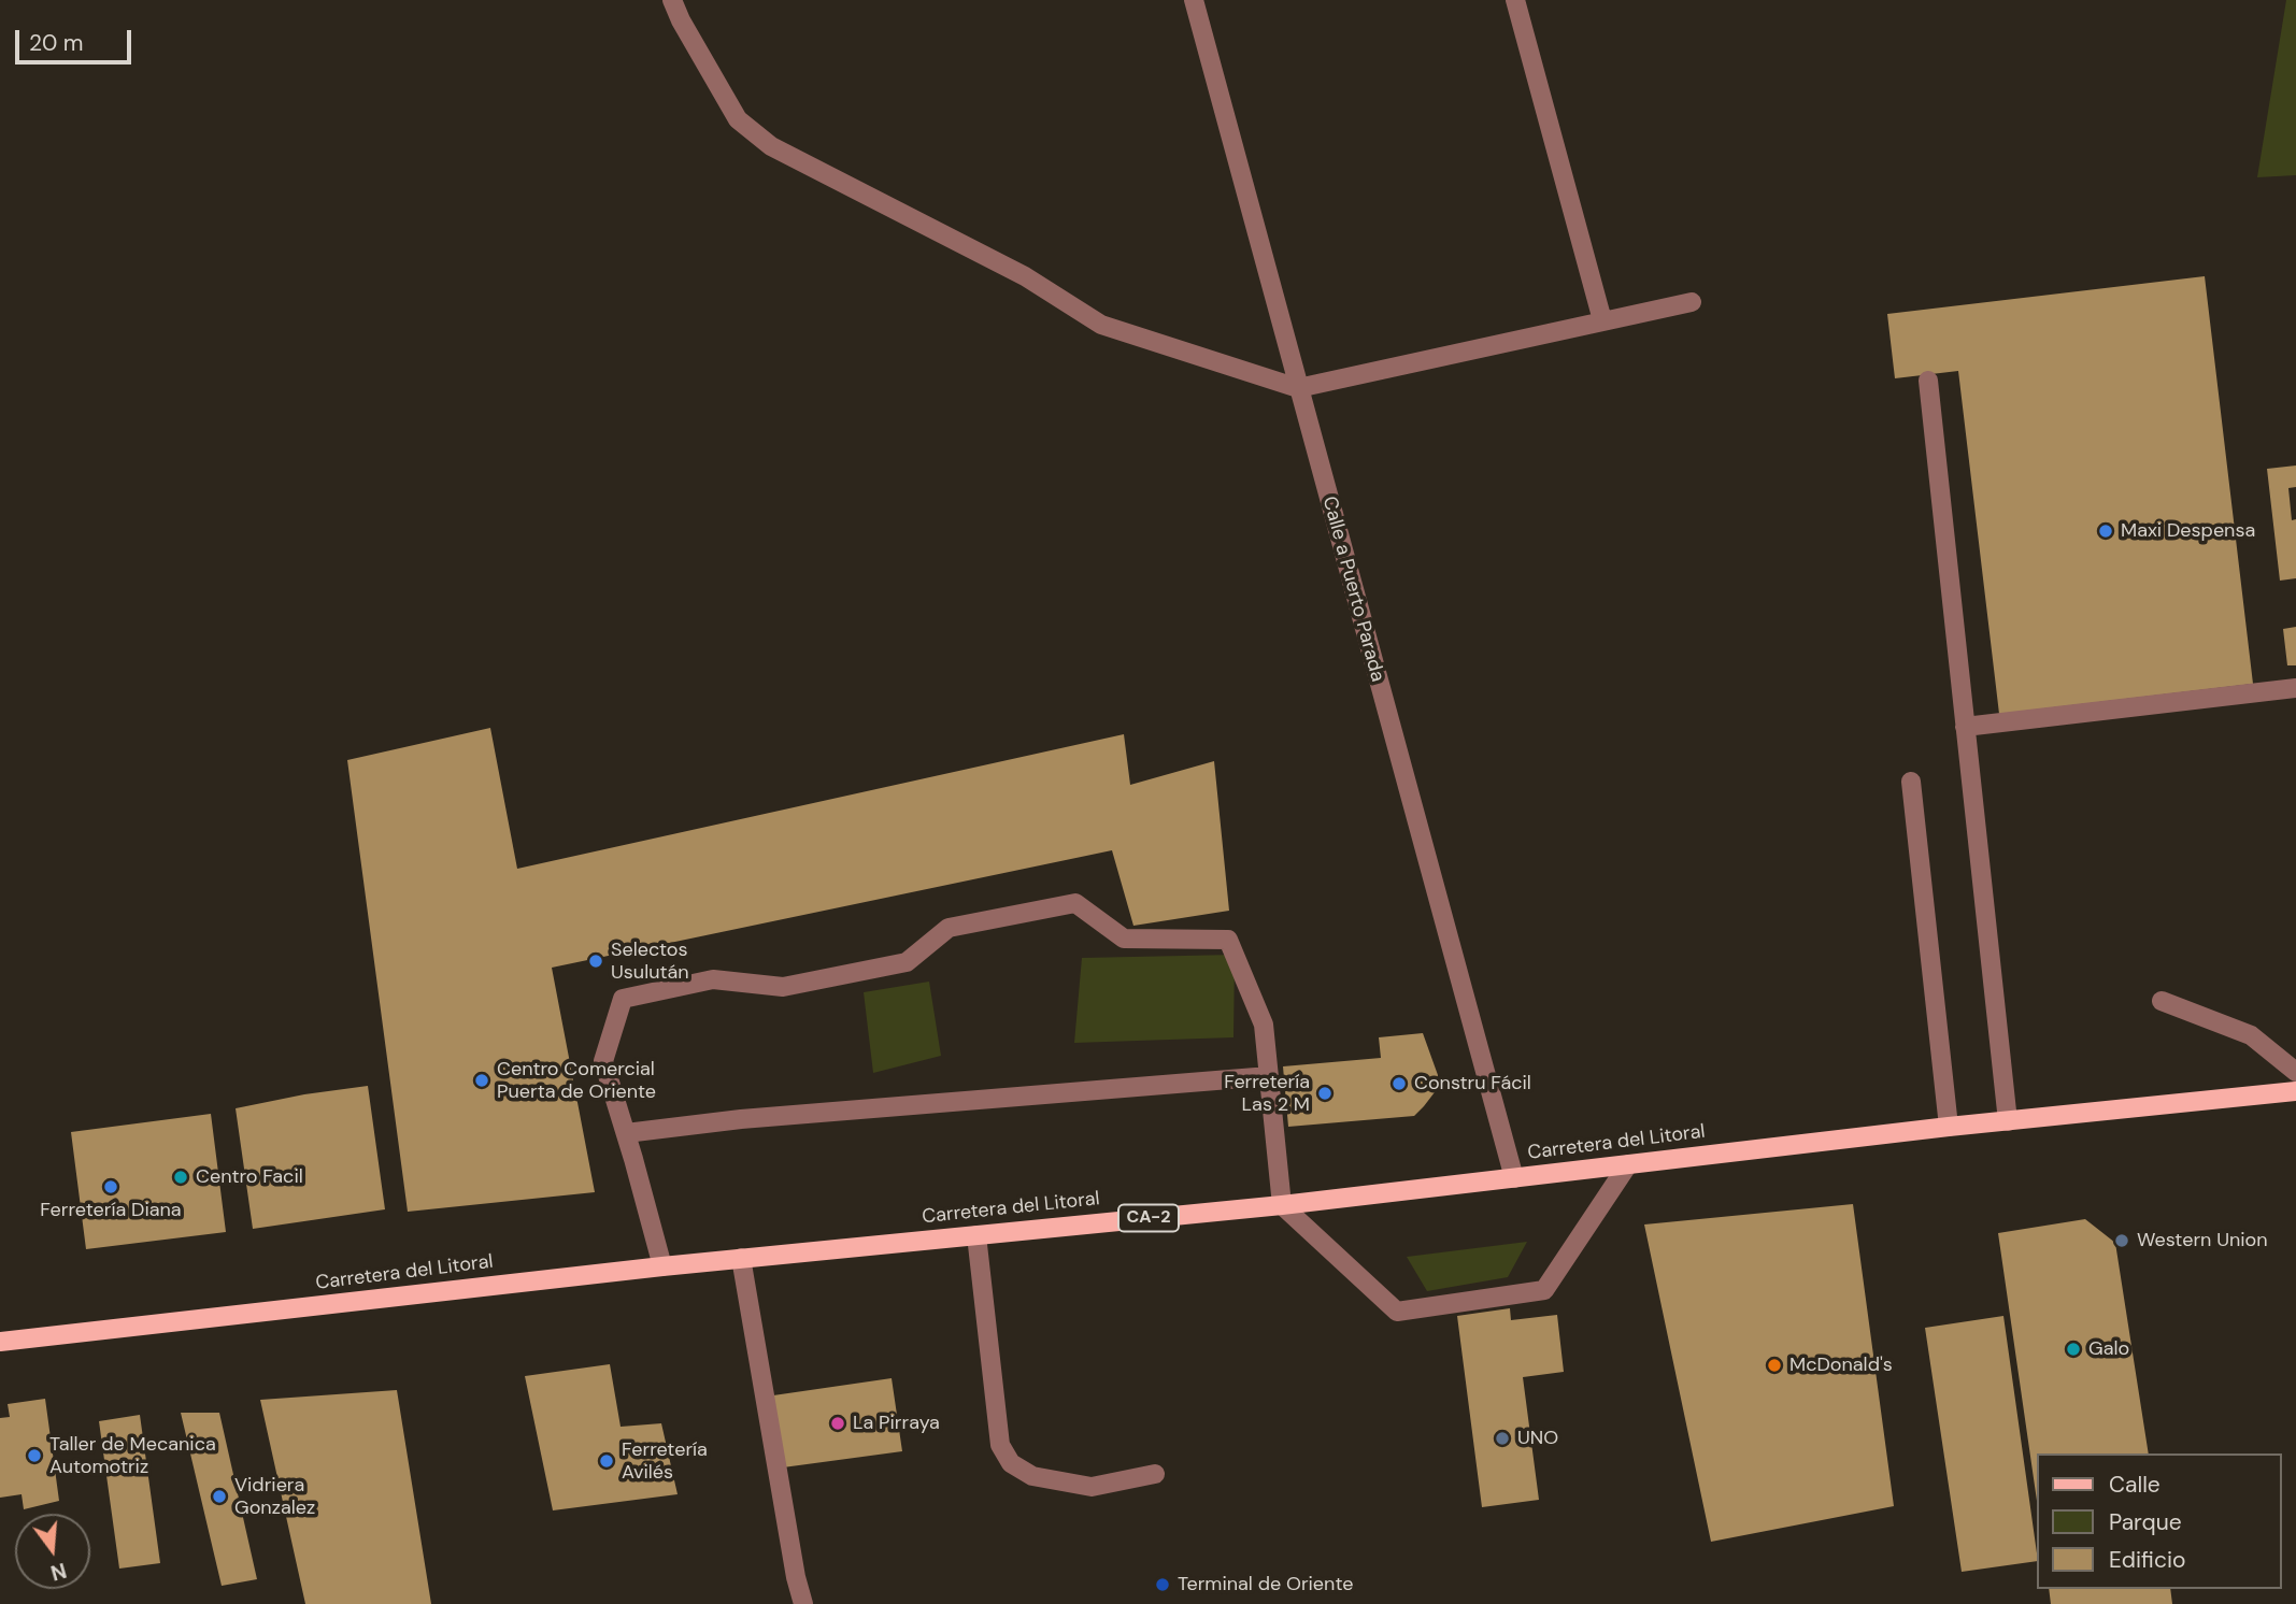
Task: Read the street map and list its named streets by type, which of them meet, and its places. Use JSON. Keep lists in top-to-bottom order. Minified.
{"streets":{"main road":["Carretera del Litoral","CA-2"],"street":["Calle a Puerto Parada"]},"crossings":[["Calle a Puerto Parada","Carretera del Litoral"]],"places":["Maxi Despensa","Selectos Usulután","Centro Comercial Puerta de Oriente","Constru Fácil","Ferretería Las 2 M","Centro Facil","Ferretería Diana","Western Union","Galo","McDonald's","La Pirraya","UNO","Taller de Mecanica Automotriz","Ferretería Avilés","Vidriera Gonzalez","Terminal de Oriente"],"legend":["Calle","Parque","Edificio"],"scale_bar":"20 m","north":"bottom"}
